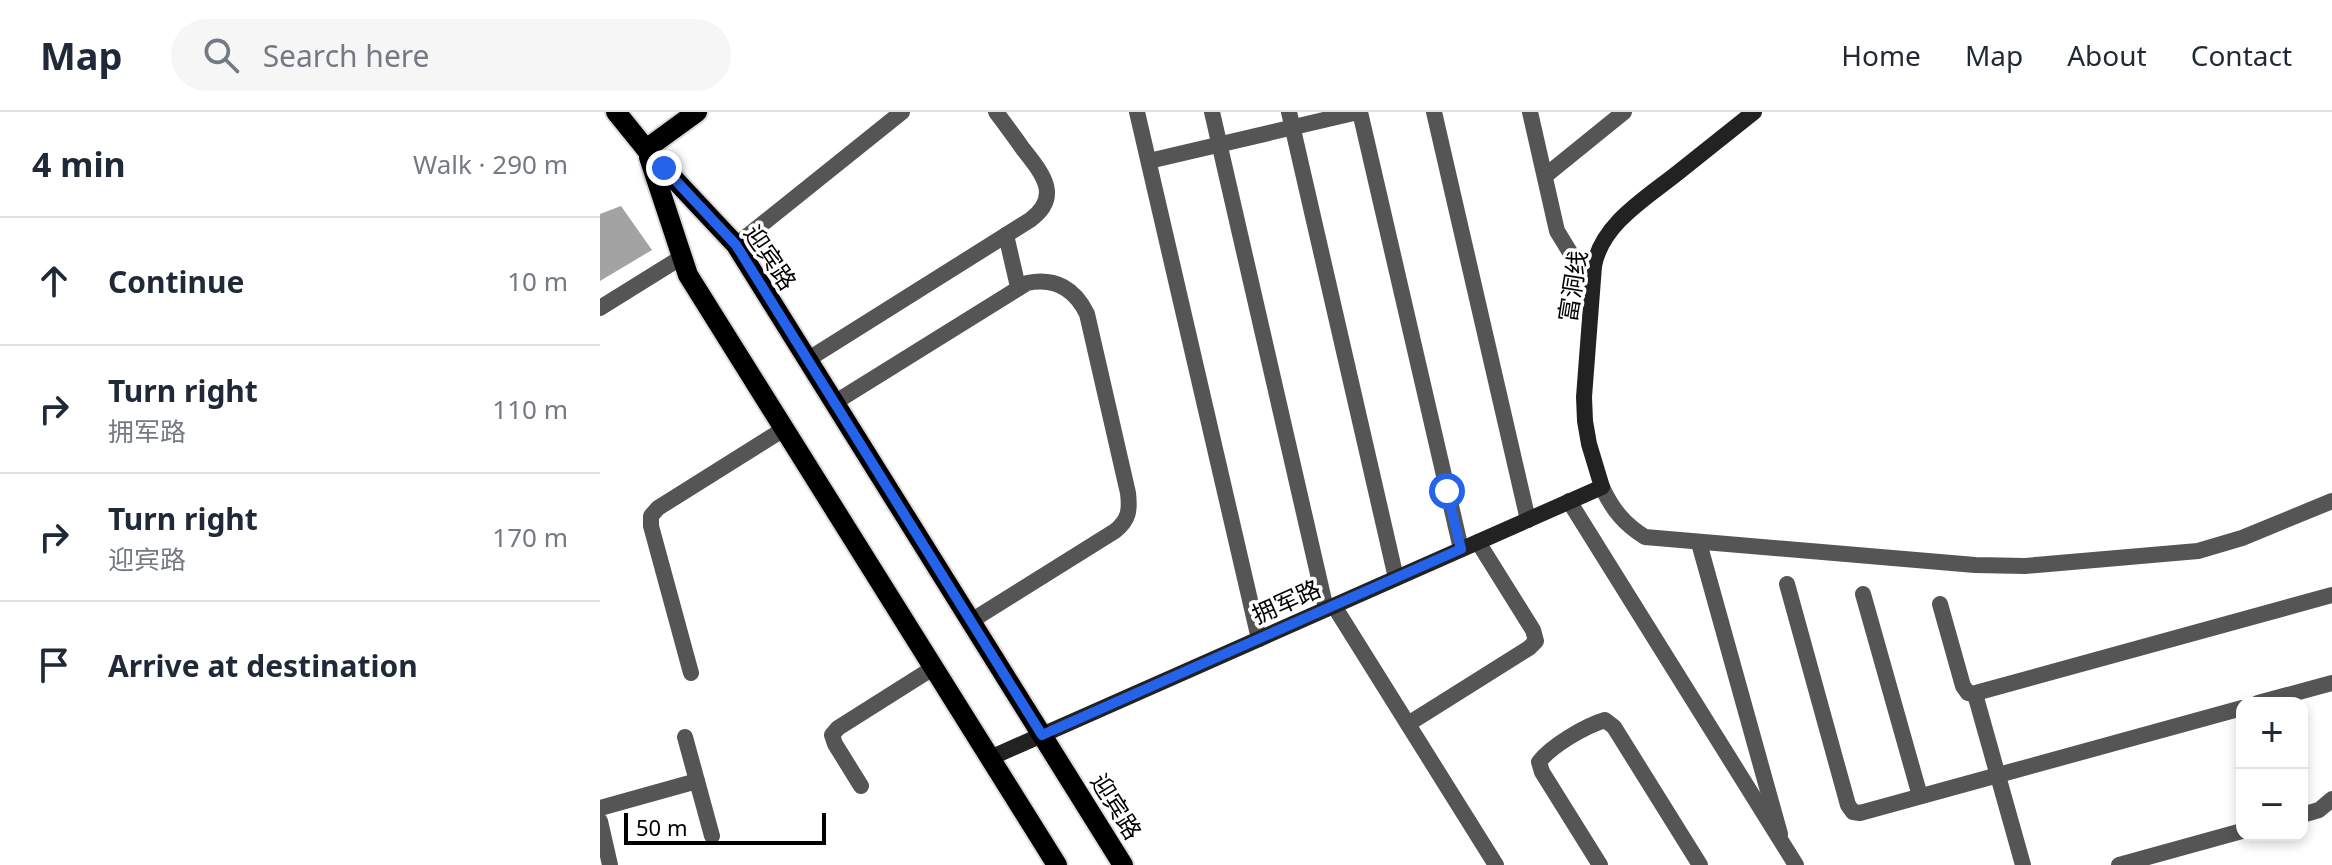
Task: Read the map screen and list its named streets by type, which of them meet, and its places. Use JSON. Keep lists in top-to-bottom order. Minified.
{"streets":{"main road":["迎宾路","富洞线","拥军路"]},"crossings":[["迎宾路","拥军路"],["富洞线","拥军路"]],"scale_bar":"50 m","page":{"header":"Map","search":"Search here","nav":["Home","Map","About","Contact"],"heading":["4 min","Walk · 290 m"],"list":[["Continue","10 m"],["Turn right","拥军路","110 m"],["Turn right","迎宾路","170 m"],"Arrive at destination"],"map_buttons":["+","−"],"scale":"50 m"}}
